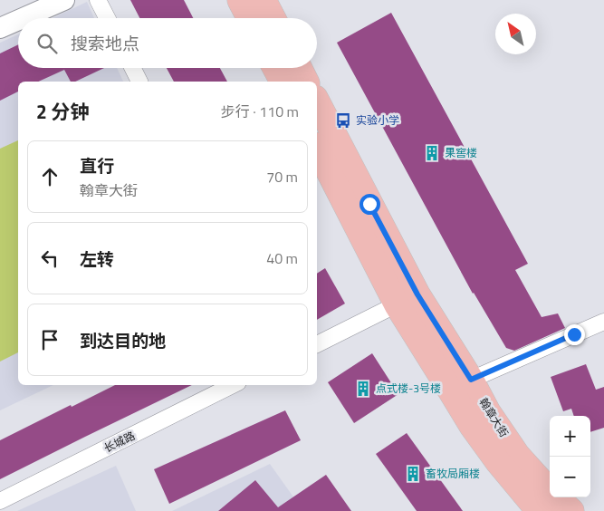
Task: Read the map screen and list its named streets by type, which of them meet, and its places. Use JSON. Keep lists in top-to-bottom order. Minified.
{"streets":{"main road":["翰章大街"],"street":["长城路"]},"places":{"bus stop":["实验小学"],"building":["果窖楼","点式楼-3号楼","畜牧局厢楼"]},"north":"top left","page":{"search":"搜索地点","heading":["2 分钟","步行 · 110 m"],"list":[["直行","翰章大街","70 m"],["左转","40 m"],"到达目的地"],"map_buttons":["+","−"]}}
